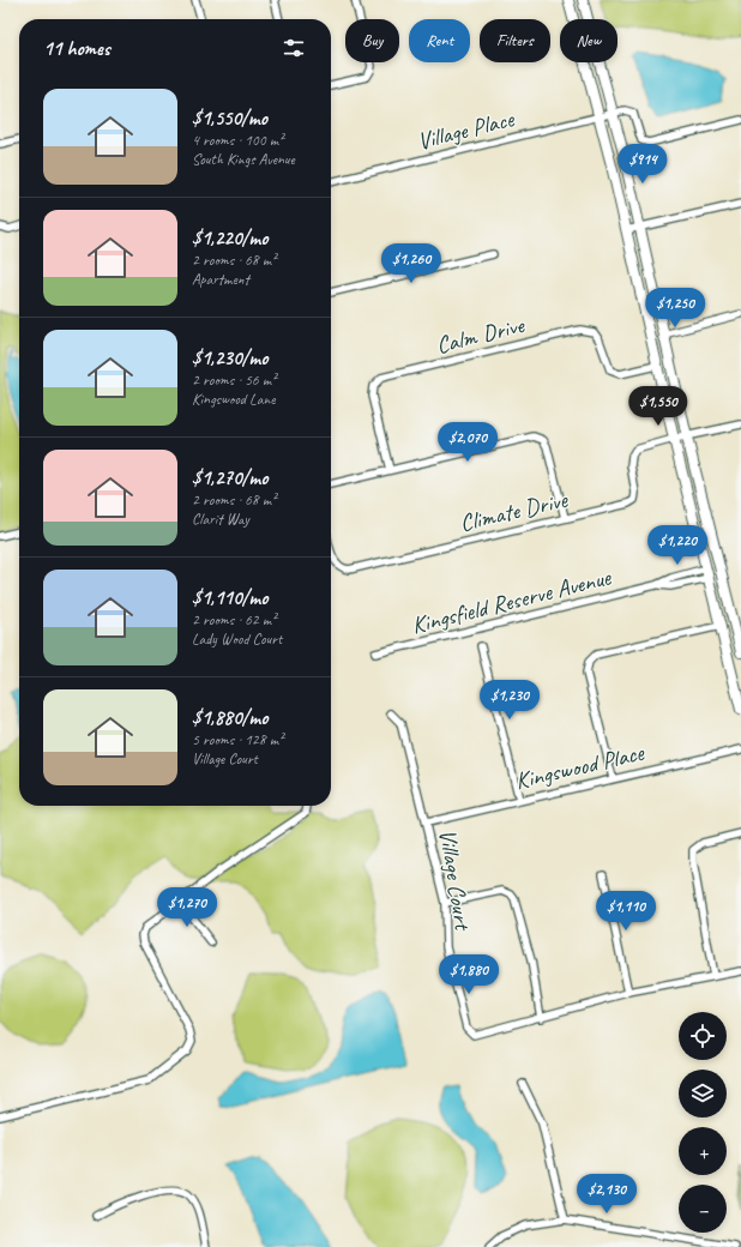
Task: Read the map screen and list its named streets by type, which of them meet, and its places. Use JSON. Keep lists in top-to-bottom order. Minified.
{"streets":{"street":["Village Place","Calm Drive","Climate Drive","Kingsfield Reserve Avenue","Kingswood Place","Village Court"]},"crossings":[["Kingswood Place","Village Court"]],"page":{"chip":["Buy","Rent","Filters","New"],"heading":"11 homes","list":[{"name":"$1,550/mo","note":"4 rooms · 100 m² · South Kings Avenue"},{"name":"$1,220/mo","note":"2 rooms · 68 m² · Apartment"},{"name":"$1,230/mo","note":"2 rooms · 56 m² · Kingswood Lane"},{"name":"$1,270/mo","note":"2 rooms · 68 m² · Clarit Way"},{"name":"$1,110/mo","note":"2 rooms · 62 m² · Lady Wood Court"},{"name":"$1,880/mo","note":"5 rooms · 128 m² · Village Court"}],"price":["$914","$1,260","$1,250","$1,550","$2,070","$1,220","$1,230","$1,270","$1,110","$1,880","$2,130"],"map_buttons":["+","−"]}}
